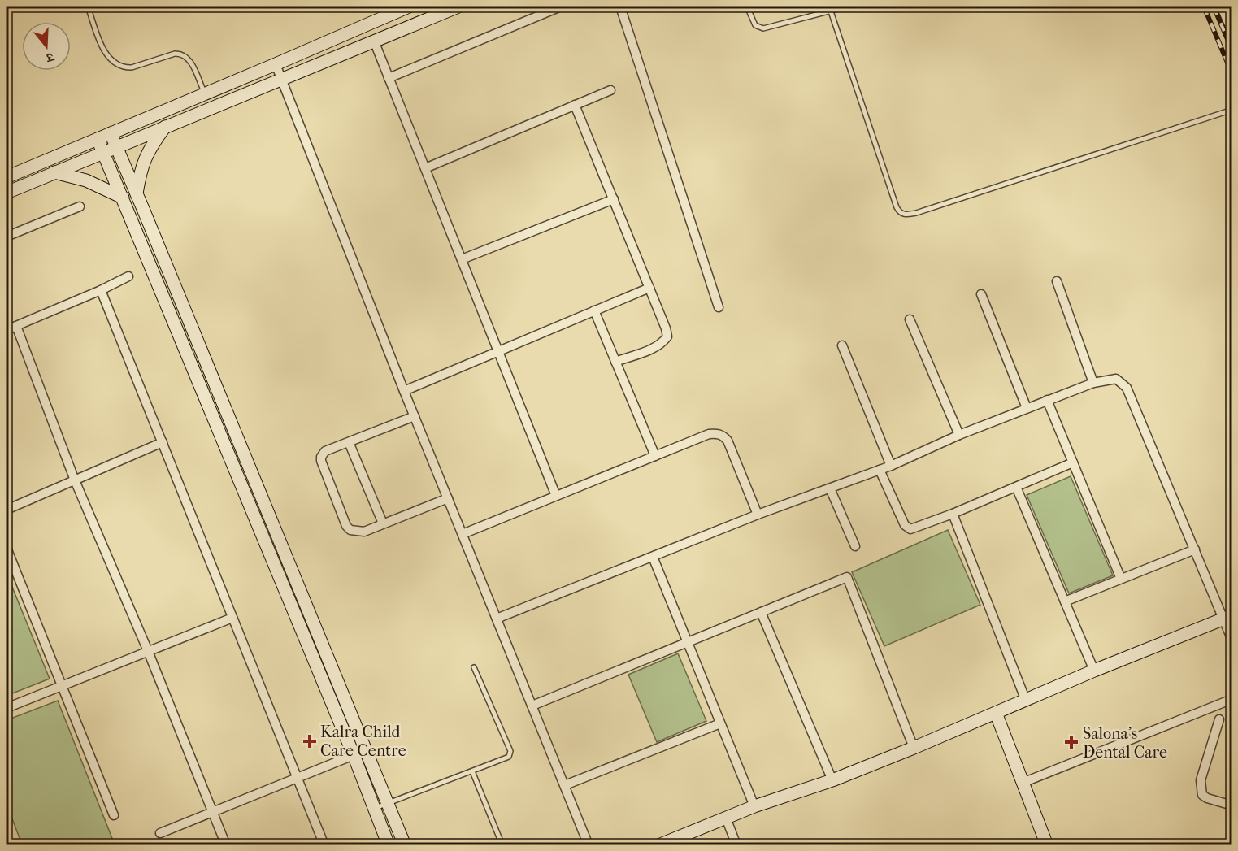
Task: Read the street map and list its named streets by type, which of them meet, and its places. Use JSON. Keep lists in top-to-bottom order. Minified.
{"places":{"health":["Kalra Child Care Centre","Salona's Dental Care"]},"north":"bottom"}
